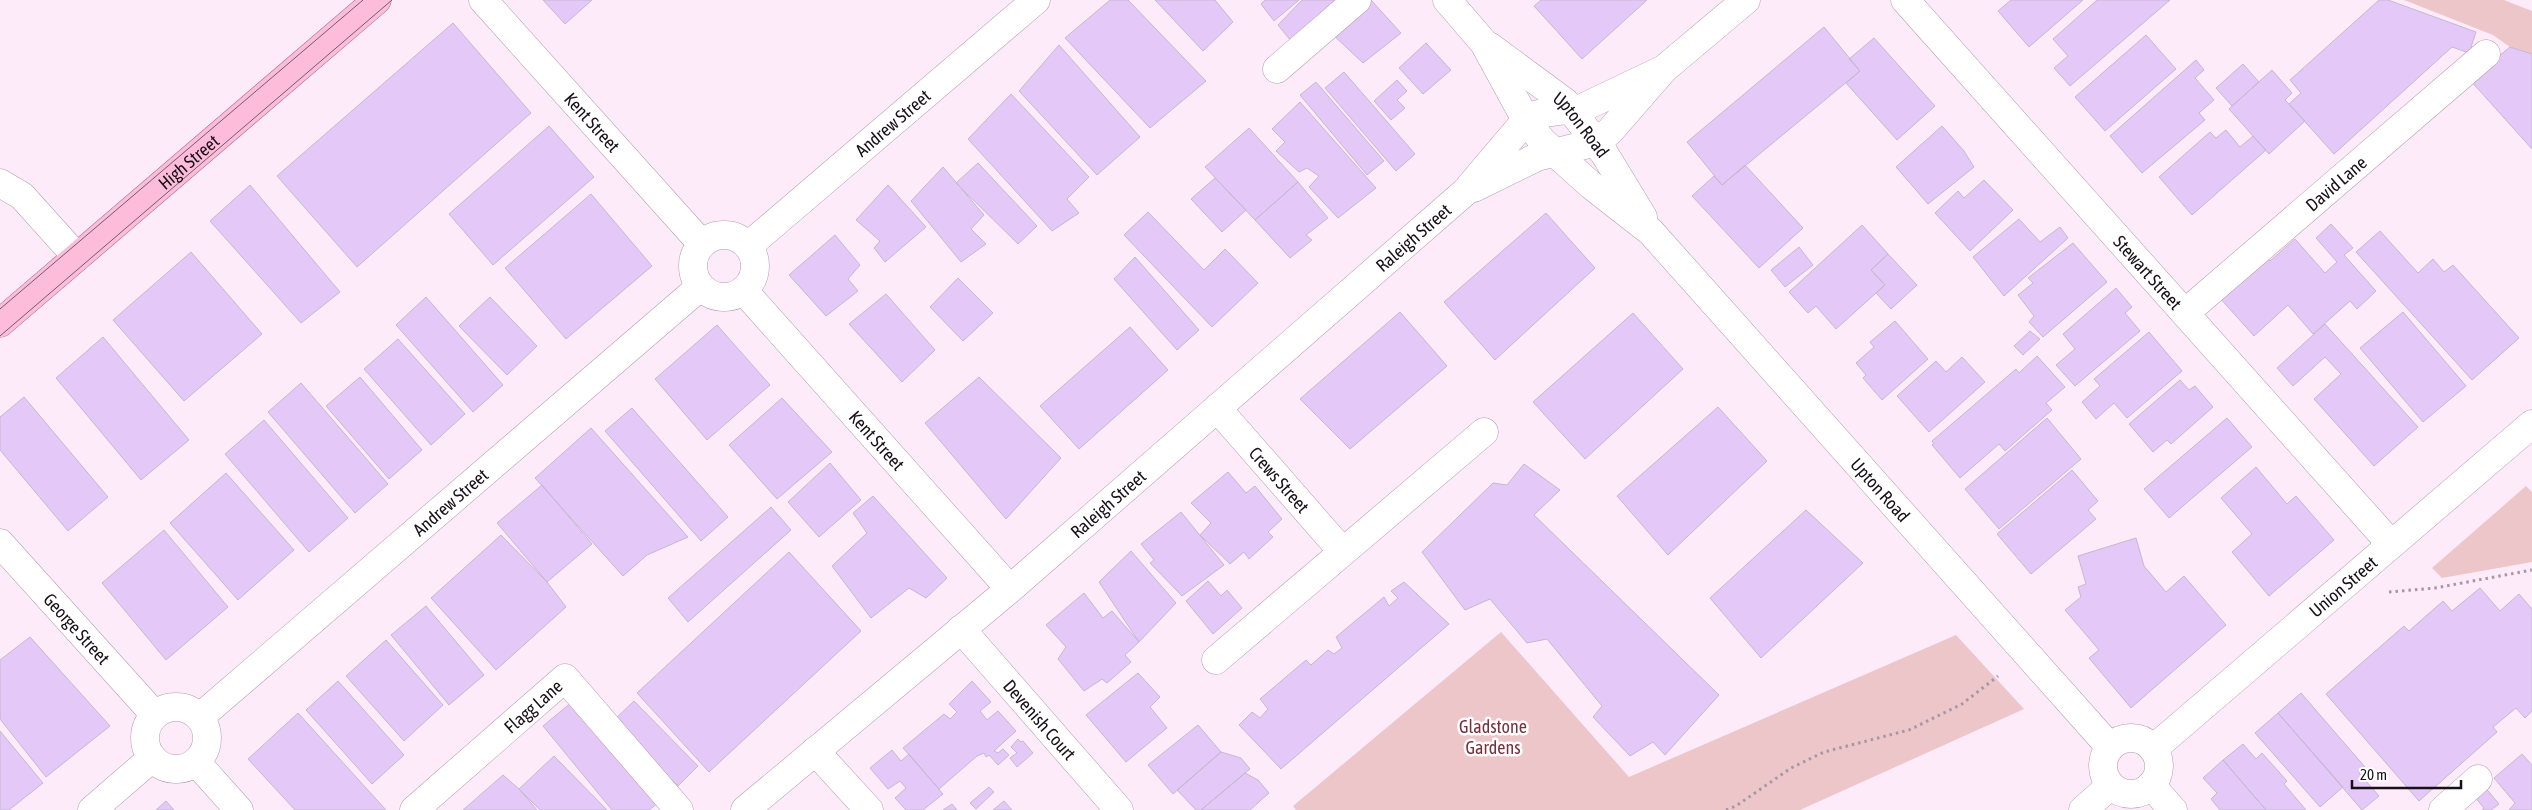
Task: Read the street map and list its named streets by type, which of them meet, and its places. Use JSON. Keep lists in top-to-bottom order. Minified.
{"streets":{"main road":["High Street"],"street":["Kent Street","Andrew Street","Upton Road","David Lane","Raleigh Street","Stewart Street","Crews Street","Union Street","George Street","Flagg Lane","Devenish Court"]},"crossings":[["Kent Street","Andrew Street"],["Kent Street","Raleigh Street"],["Andrew Street","George Street"],["Upton Road","Raleigh Street"],["Upton Road","Union Street"],["David Lane","Stewart Street"],["Raleigh Street","Crews Street"],["Raleigh Street","Devenish Court"],["Stewart Street","Union Street"]],"parks":["Gladstone Gardens"],"scale_bar":"20 m"}
